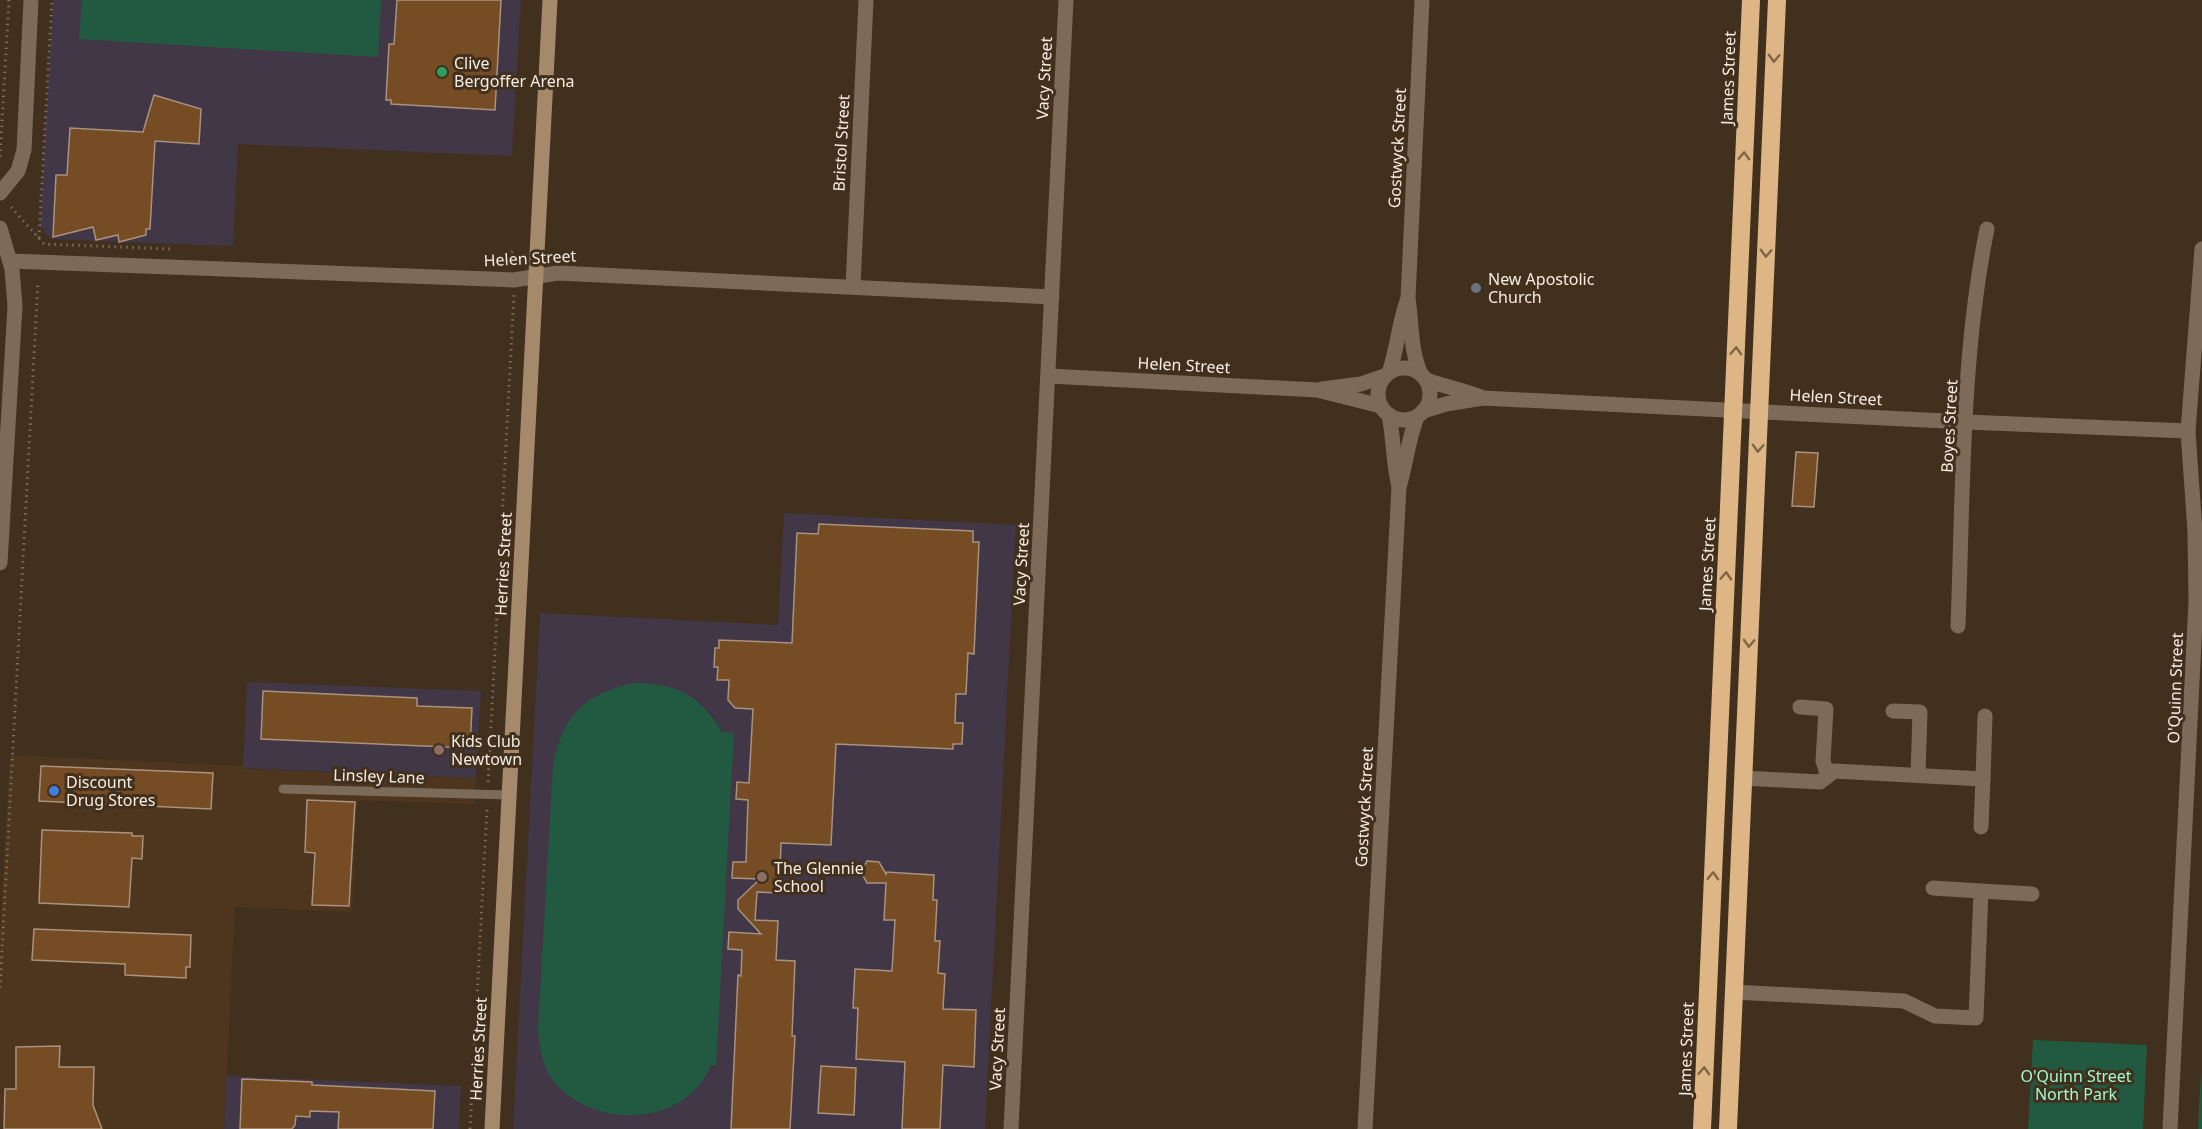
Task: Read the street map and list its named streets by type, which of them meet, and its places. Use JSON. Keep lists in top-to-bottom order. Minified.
{"streets":{"highway":["James Street"],"street":["Vacy Street","Bristol Street","Gostwyck Street","Helen Street","Boyes Street","Herries Street","O'Quinn Street"],"lane":["Linsley Lane"]},"crossings":[["Vacy Street","Helen Street"],["James Street","Helen Street"],["Bristol Street","Helen Street"],["Gostwyck Street","Helen Street"],["Helen Street","Boyes Street"],["Helen Street","Herries Street"],["Helen Street","O'Quinn Street"],["Herries Street","Linsley Lane"]],"parks":["O'Quinn Street North Park"],"places":["Clive Bergoffer Arena","New Apostolic Church","Kids Club Newtown","Discount Drug Stores","The Glennie School"]}
